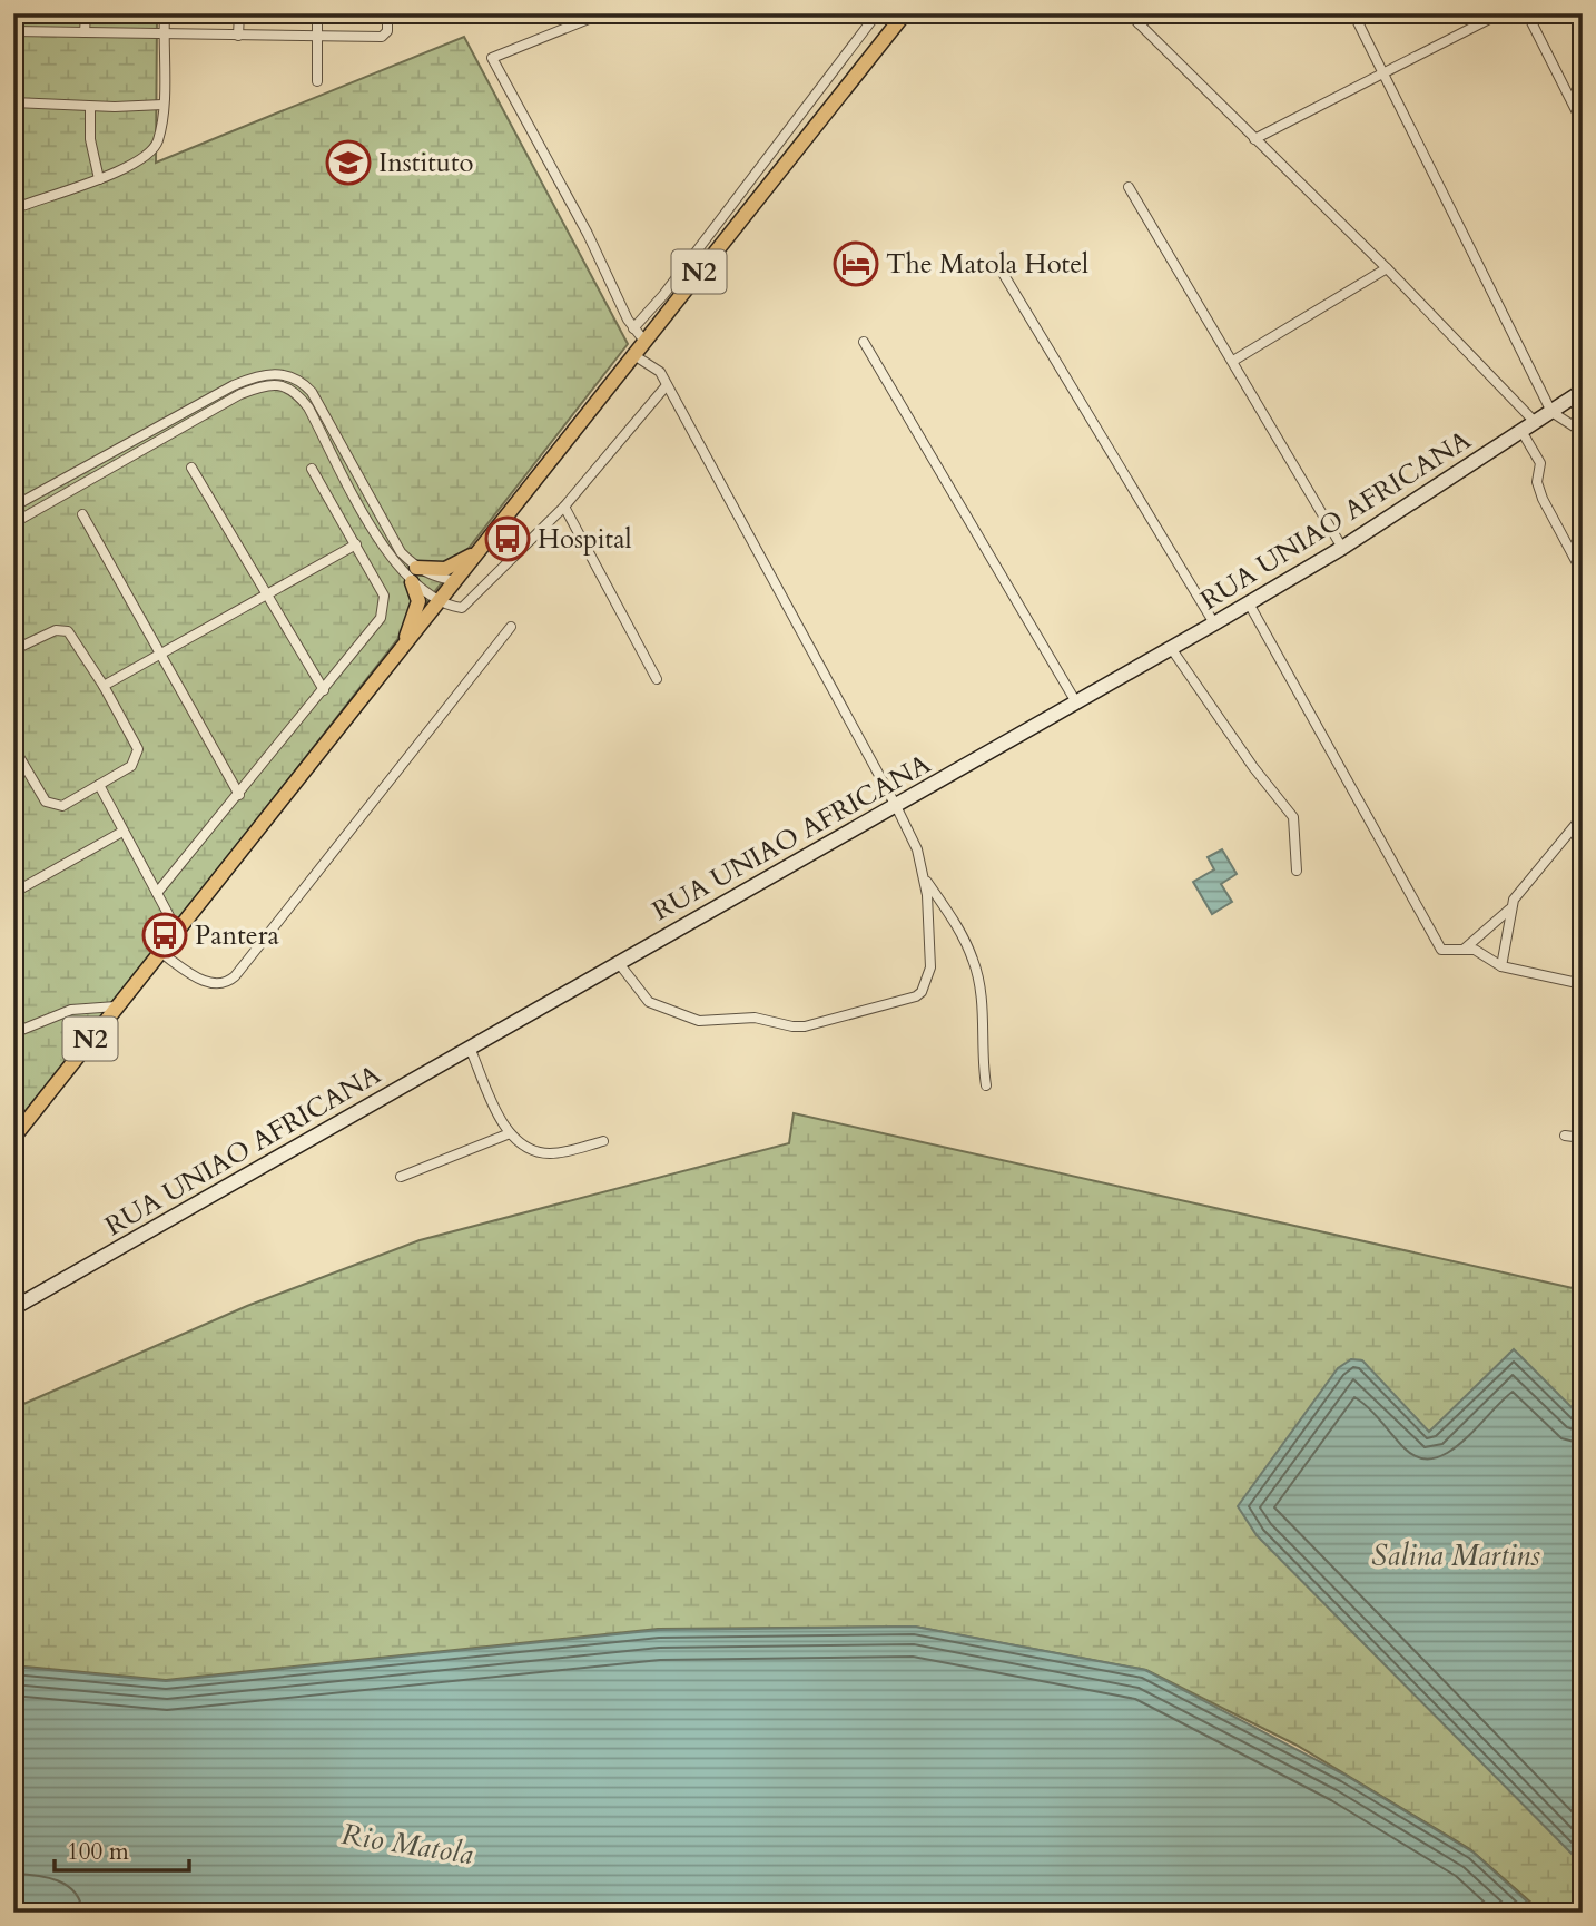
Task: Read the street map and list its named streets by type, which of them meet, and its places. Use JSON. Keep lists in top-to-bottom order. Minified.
{"streets":{"main road":["N2","RUA UNIAO AFRICANA"]},"water":["Salina Martins","Rio Matola"],"places":{"school or university":["Instituto"],"hotel":["The Matola Hotel"],"bus stop":["Hospital","Pantera"]},"scale_bar":"100 m"}
